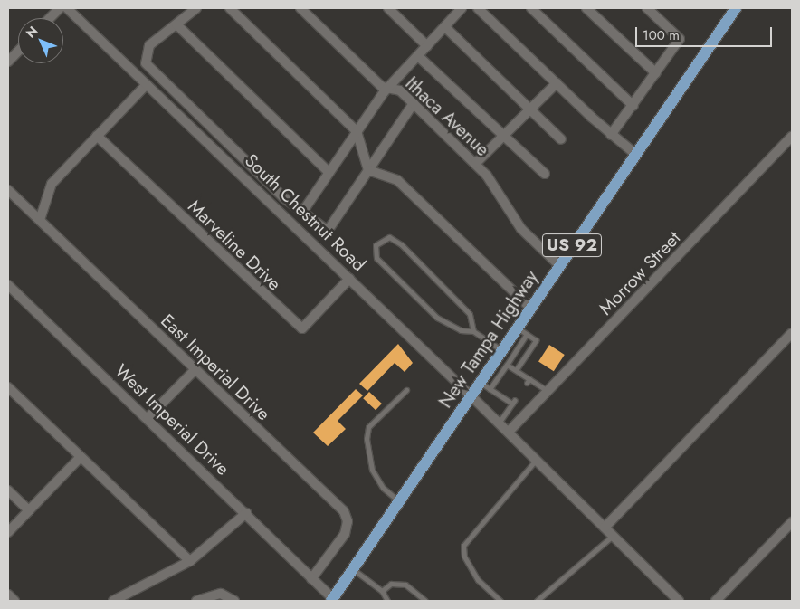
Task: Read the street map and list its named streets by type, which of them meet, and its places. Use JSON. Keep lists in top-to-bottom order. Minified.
{"streets":{"main road":["US 92","New Tampa Highway"],"street":["Ithaca Avenue","South Chestnut Road","Marveline Drive","Morrow Street","East Imperial Drive","West Imperial Drive"]},"crossings":[["Ithaca Avenue","New Tampa Highway"],["South Chestnut Road","Marveline Drive"],["South Chestnut Road","Morrow Street"],["South Chestnut Road","New Tampa Highway"],["New Tampa Highway","West Imperial Drive"],["East Imperial Drive","West Imperial Drive"]],"scale_bar":"100 m","north":"top left"}
